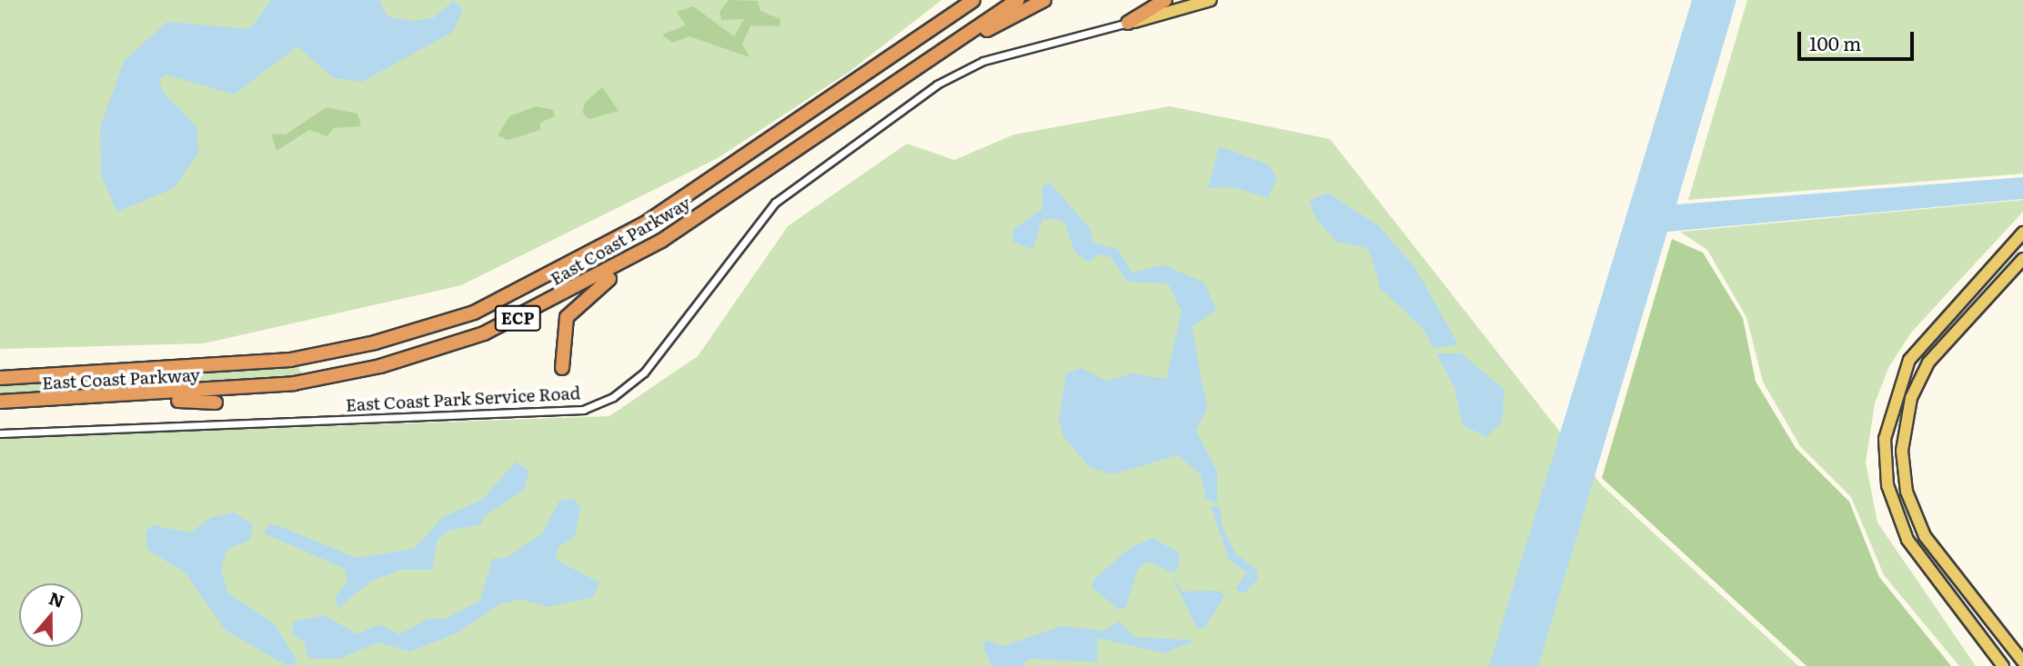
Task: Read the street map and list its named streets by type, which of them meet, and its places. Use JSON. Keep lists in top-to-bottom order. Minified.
{"streets":{"highway":["East Coast Parkway","ECP"],"street":["East Coast Park Service Road"]},"scale_bar":"100 m","north":"top"}
